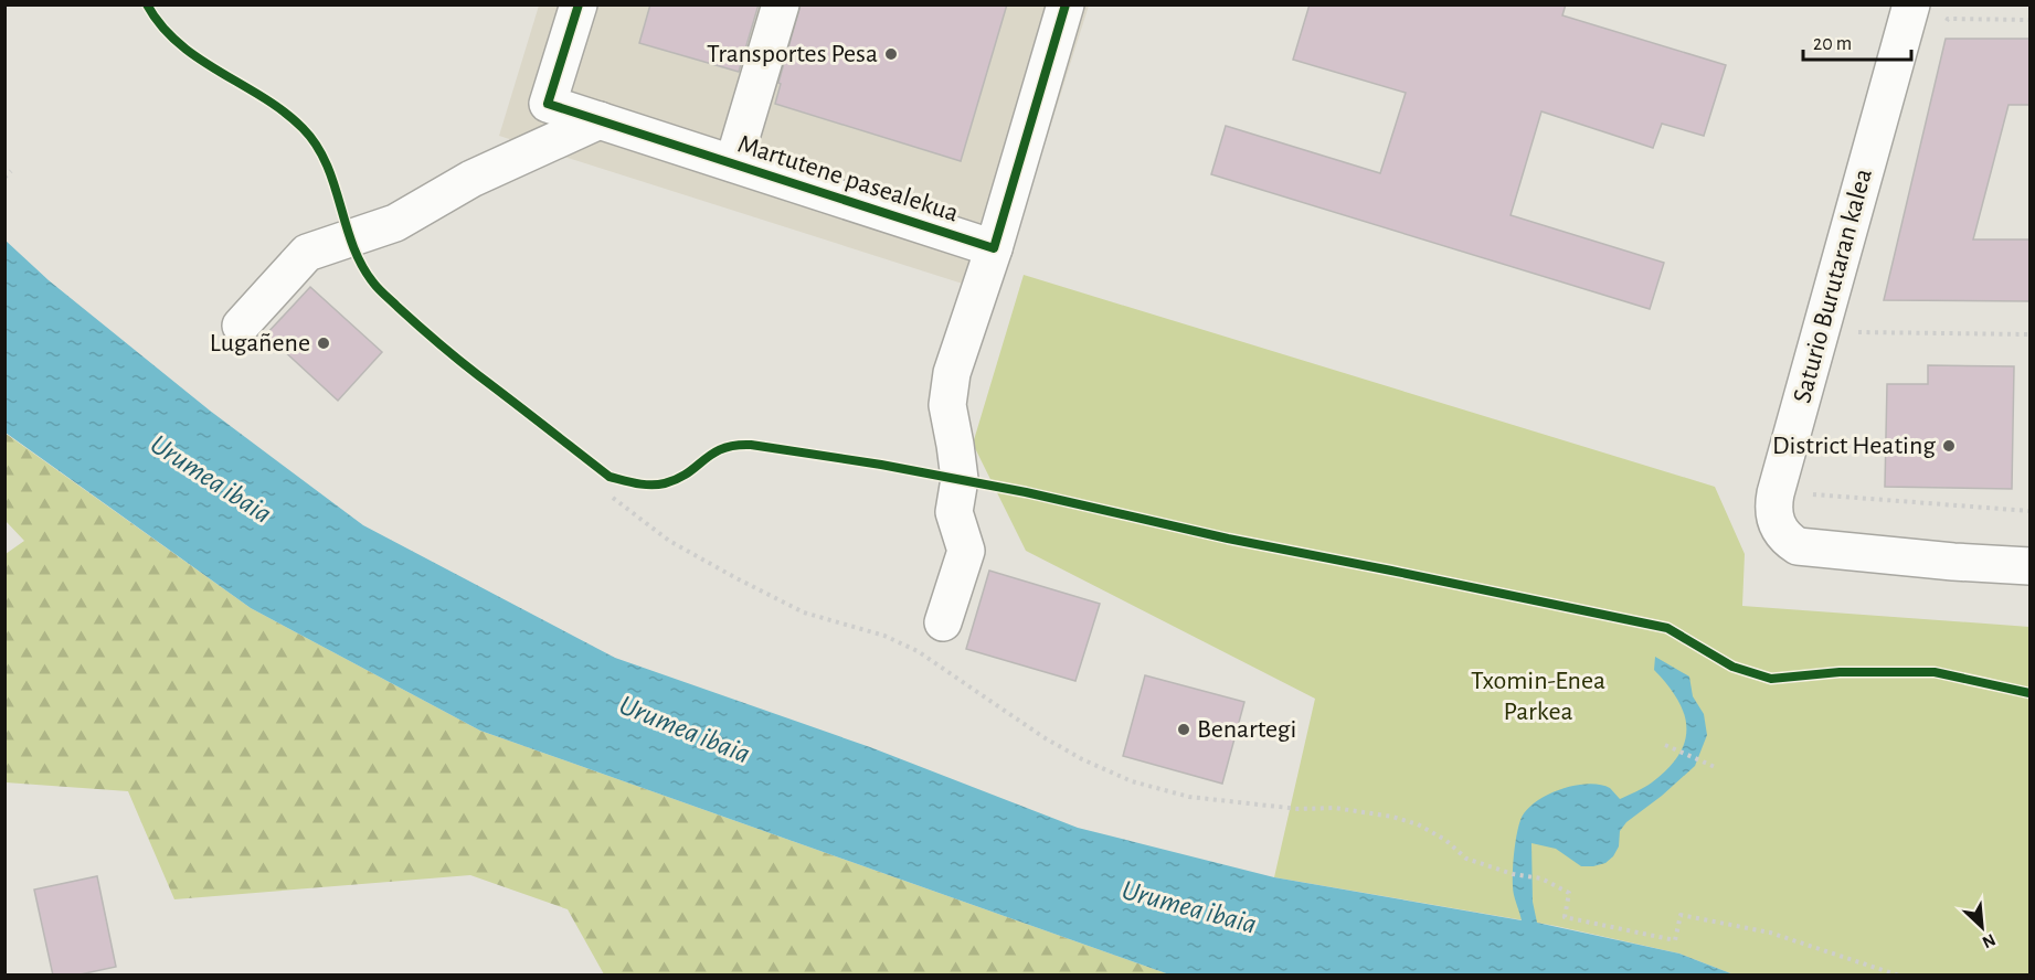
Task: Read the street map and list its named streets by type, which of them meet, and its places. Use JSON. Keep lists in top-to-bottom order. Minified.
{"streets":{"street":["Martutene pasealekua","Saturio Burutaran kalea"]},"water":["Urumea ibaia"],"parks":["Txomin-Enea Parkea"],"places":["Transportes Pesa","Lugañene","District Heating","Benartegi"],"scale_bar":"20 m","north":"bottom right"}
